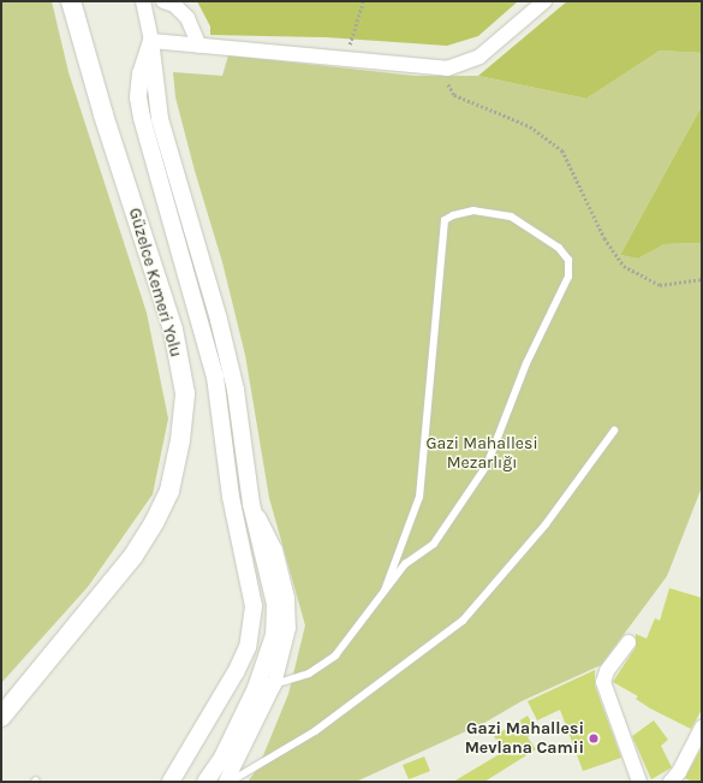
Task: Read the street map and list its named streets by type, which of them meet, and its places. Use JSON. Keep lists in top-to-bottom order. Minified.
{"streets":{"main road":["Güzelce Kemeri Yolu"]},"parks":["Gazi Mahallesi Mezarlığı"],"places":["Gazi Mahallesi Mevlana Camii"]}
